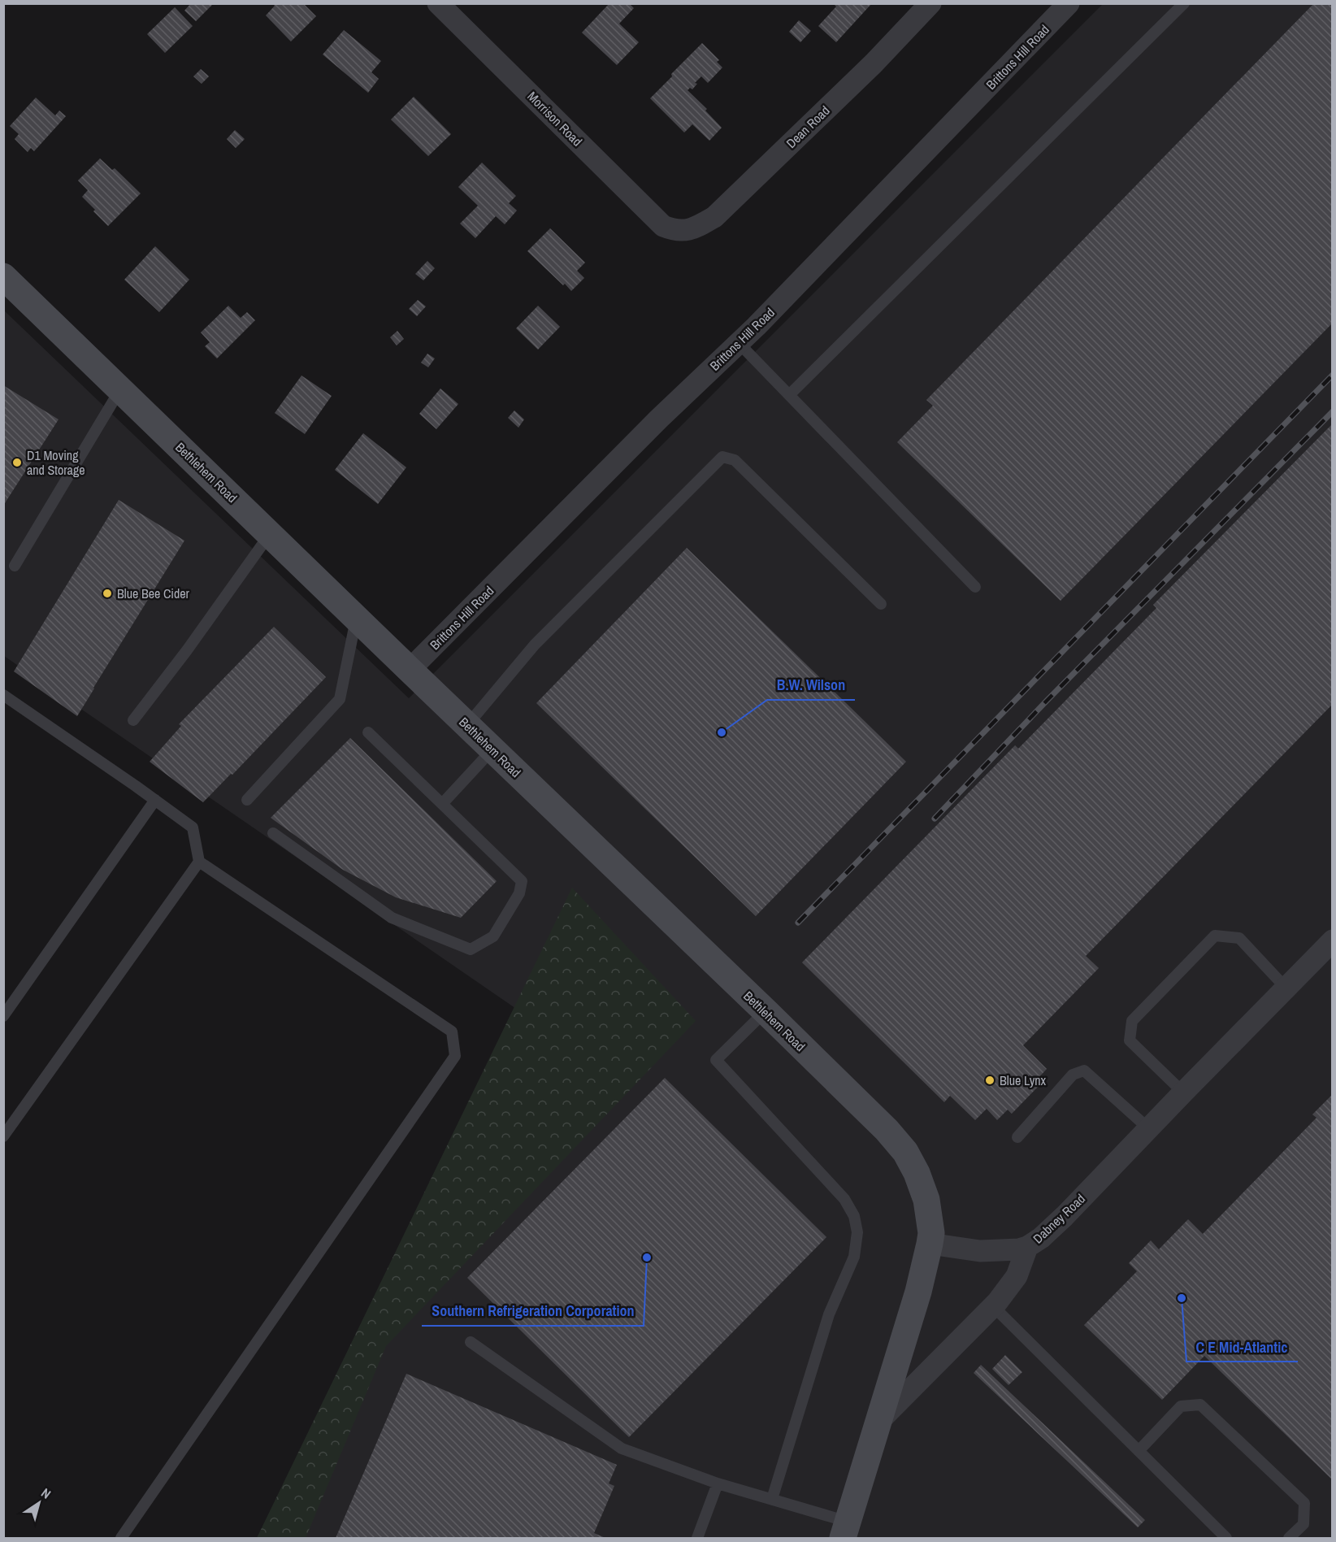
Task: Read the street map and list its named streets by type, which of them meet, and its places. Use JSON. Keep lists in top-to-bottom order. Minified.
{"streets":{"street":["Brittons Hill Road","Morrison Road","Dean Road","Bethlehem Road","Dabney Road"]},"crossings":[["Brittons Hill Road","Bethlehem Road"],["Morrison Road","Dean Road"],["Bethlehem Road","Dabney Road"]],"places":["D1 Moving and Storage","Blue Bee Cider","B.W. Wilson","Blue Lynx","Southern Refrigeration Corporation","C E Mid-Atlantic"],"north":"top right"}
